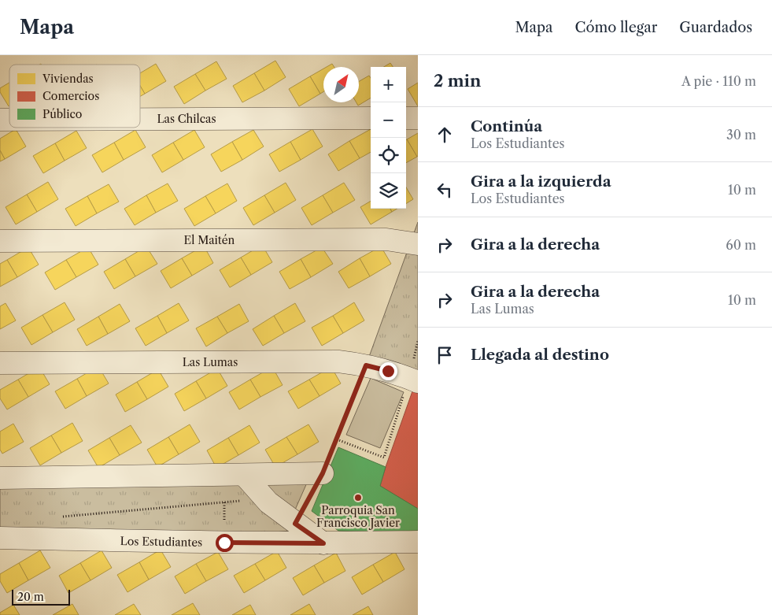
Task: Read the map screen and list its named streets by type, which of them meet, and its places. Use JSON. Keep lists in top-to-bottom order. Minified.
{"streets":{"street":["Las Chilcas","El Maitén","Las Lumas","Los Estudiantes"]},"places":["Parroquia San Francisco Javier"],"legend":["Viviendas","Comercios","Público"],"scale_bar":"20 m","north":"top right","page":{"header":"Mapa","nav":["Mapa","Cómo llegar","Guardados"],"heading":["2 min","A pie · 110 m"],"map_buttons":["+","−"],"list":[["Continúa","Los Estudiantes","30 m"],["Gira a la izquierda","Los Estudiantes","10 m"],["Gira a la derecha","60 m"],["Gira a la derecha","Las Lumas","10 m"],"Llegada al destino"],"scale":"20 m"}}
